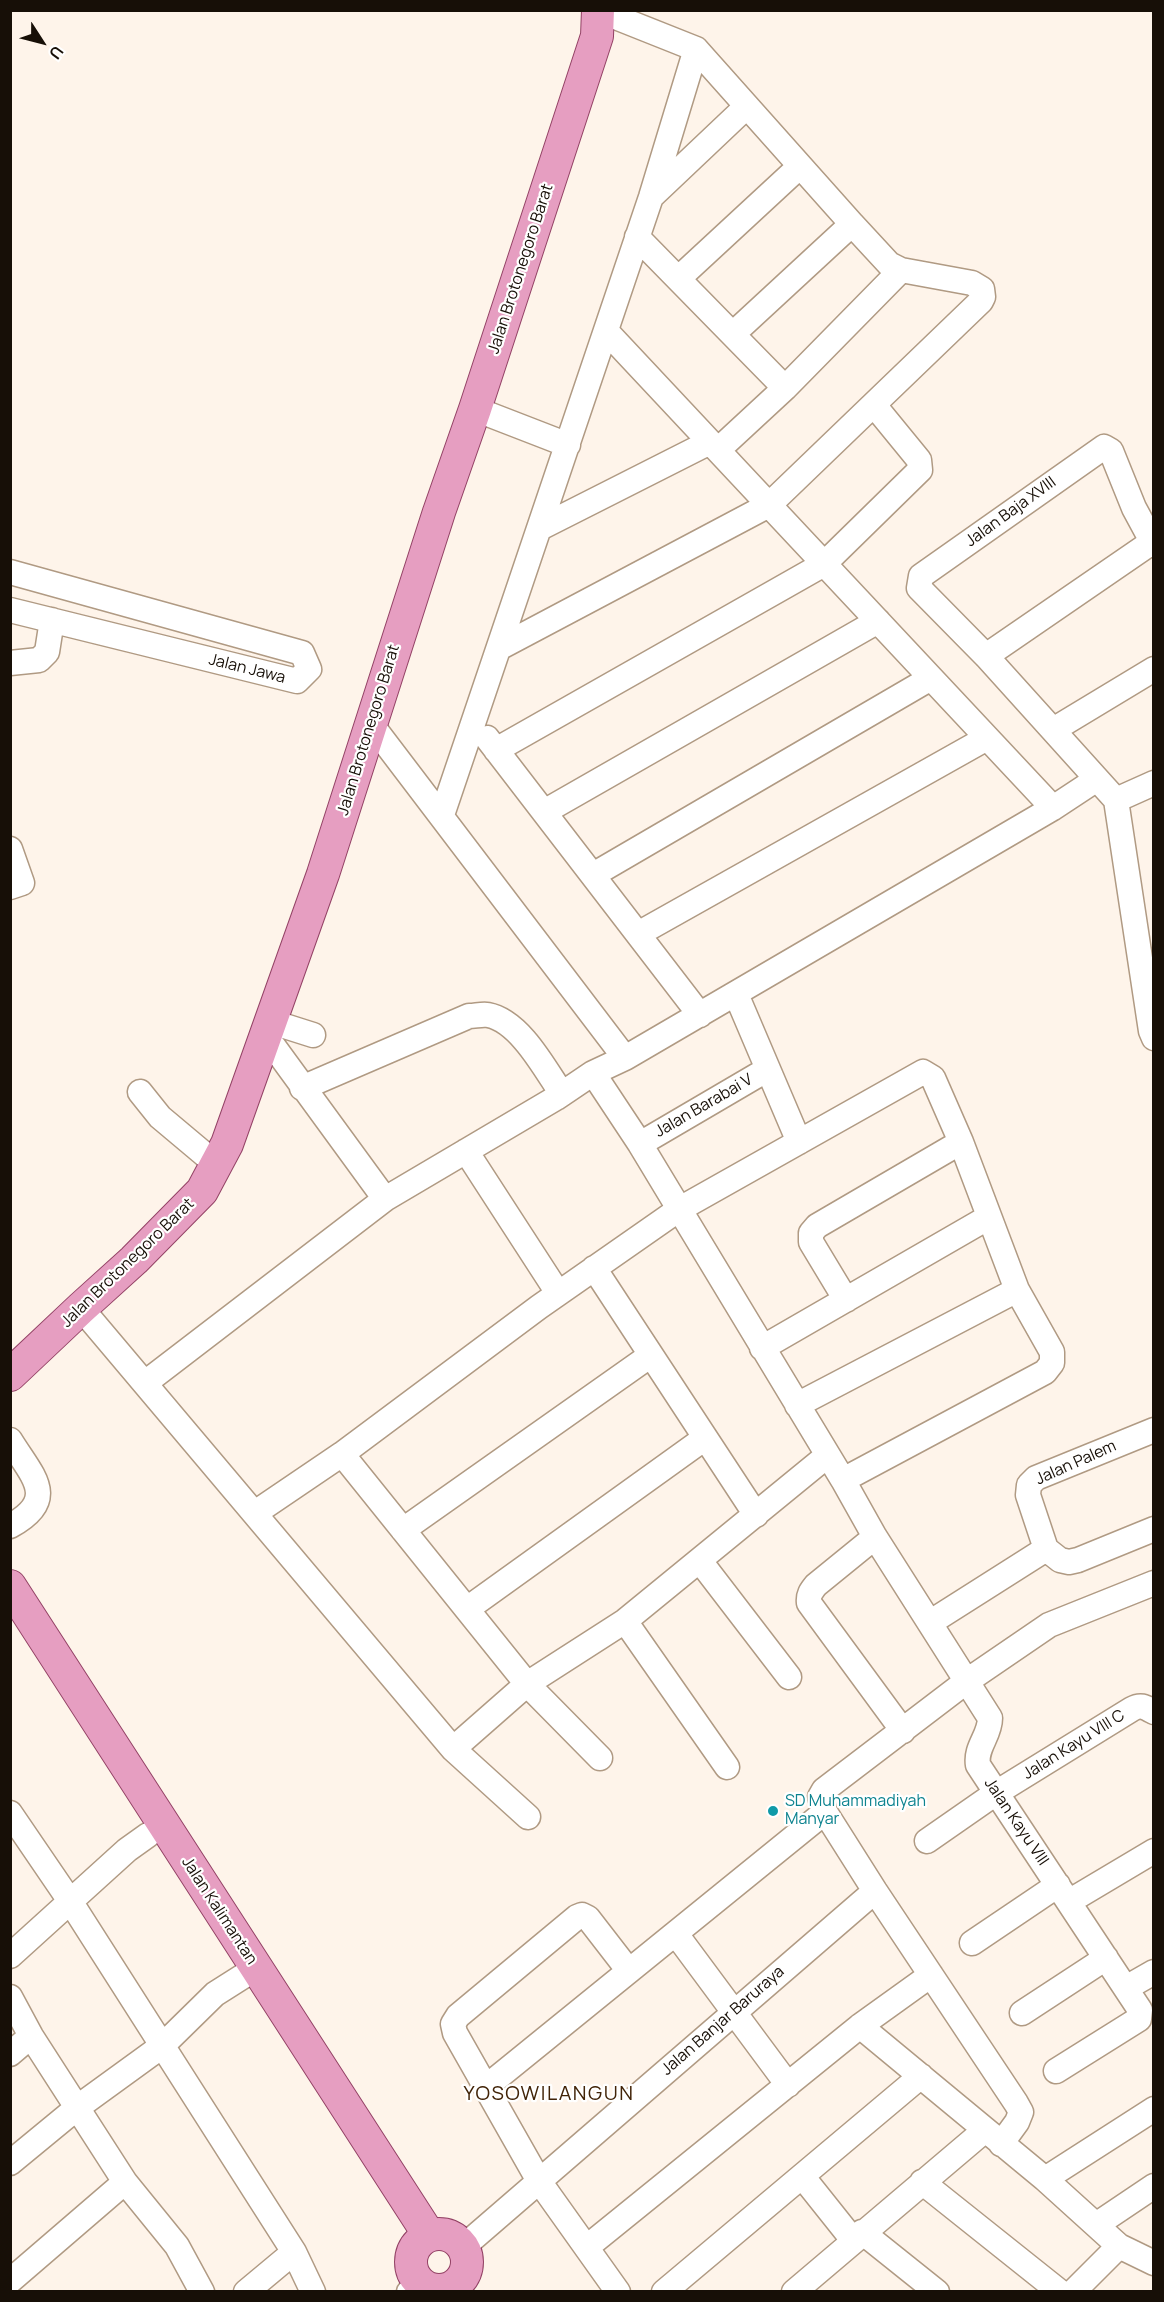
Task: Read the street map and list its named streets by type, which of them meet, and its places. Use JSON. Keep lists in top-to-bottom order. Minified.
{"streets":{"main road":["Jalan Brotonegoro Barat","Jalan Kalimantan"],"street":["Jalan Baja XVIII","Jalan Jawa","Jalan Barabai V","Jalan Palem","Jalan Kayu VIII C","Jalan Kayu VIII","Jalan Banjar Baruraya"]},"crossings":[["Jalan Barabai V","Jalan Kayu VIII"],["Jalan Kayu VIII C","Jalan Kayu VIII"]],"districts":["YOSOWILANGUN"],"places":["SD Muhammadiyah Manyar"],"north":"bottom right"}
